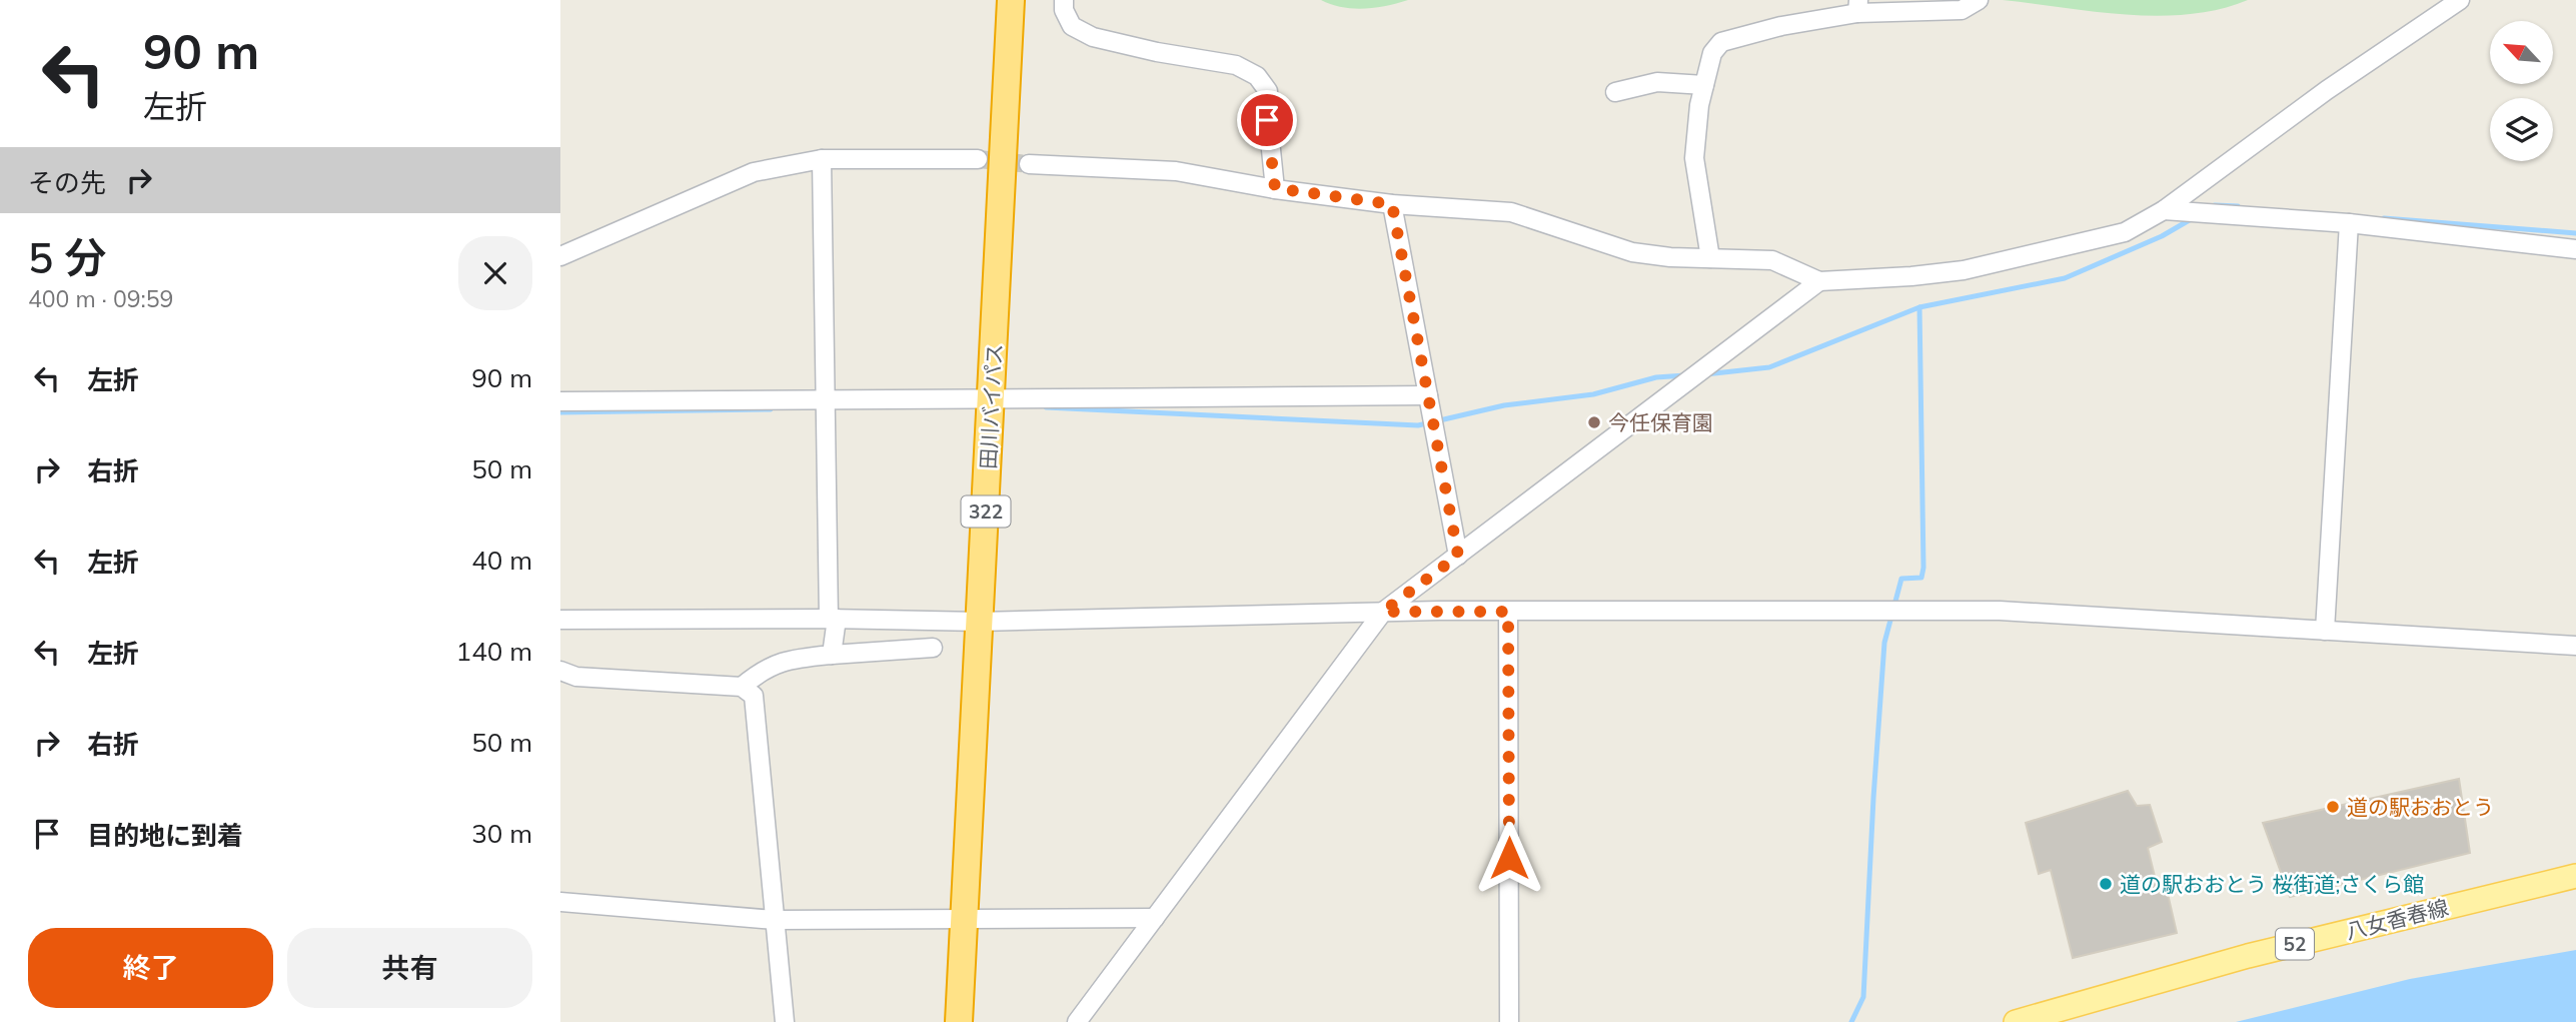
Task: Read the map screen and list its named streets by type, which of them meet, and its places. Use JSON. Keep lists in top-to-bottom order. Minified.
{"streets":{"highway":["田川バイパス","322"],"main road":["八女香春線","52"]},"places":["今任保育園","道の駅おおとう","道の駅おおとう 桜街道;さくら館"],"north":"top left","page":{"turn":["90 m","左折"],"then":"その先","heading":["5 分","400 m · 09:59"],"list":[{"name":"左折","value":"90 m"},{"name":"右折","value":"50 m"},{"name":"左折","value":"40 m"},{"name":"左折","value":"140 m"},{"name":"右折","value":"50 m"},{"name":"目的地に到着","value":"30 m"}],"buttons":["終了","共有"]}}
